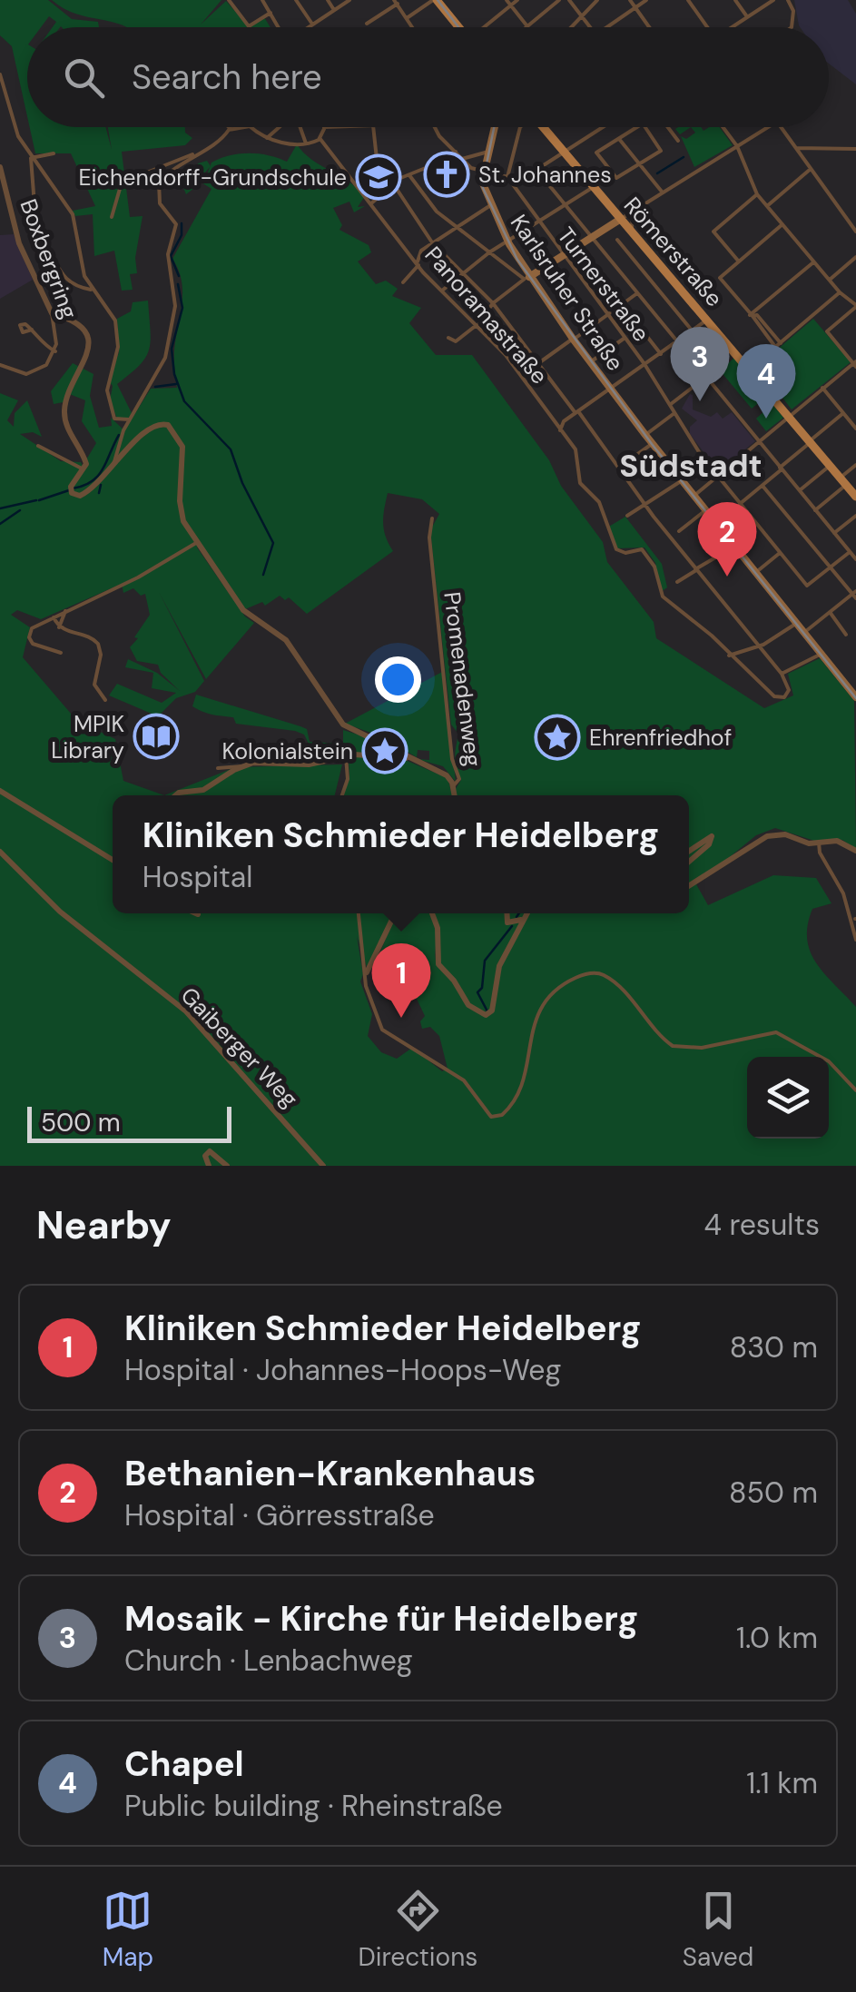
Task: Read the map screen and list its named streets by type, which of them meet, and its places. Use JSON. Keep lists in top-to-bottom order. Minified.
{"streets":{"main road":["Römerstraße","Karlsruher Straße"],"street":["Boxbergring","Turnerstraße","Panoramastraße","Promenadenweg","Gaiberger Weg"]},"districts":["Südstadt"],"places":{"church":["St. Johannes"],"school or university":["Eichendorff-Grundschule"],"library":["MPIK Library"],"place":["Ehrenfriedhof","Kolonialstein"]},"scale_bar":"500 m","page":{"search":"Search here","pins":["3","4","2","1"],"popup":["Kliniken Schmieder Heidelberg","Hospital"],"scale":"500 m","heading":["Nearby","4 results"],"list":[{"mark":"1","name":"Kliniken Schmieder Heidelberg","note":"Hospital · Johannes-Hoops-Weg","value":"830 m"},{"mark":"2","name":"Bethanien-Krankenhaus","note":"Hospital · Görresstraße","value":"850 m"},{"mark":"3","name":"Mosaik - Kirche für Heidelberg","note":"Church · Lenbachweg","value":"1.0 km"},{"mark":"4","name":"Chapel","note":"Public building · Rheinstraße","value":"1.1 km"}],"nav":["Map","Directions","Saved"]}}
